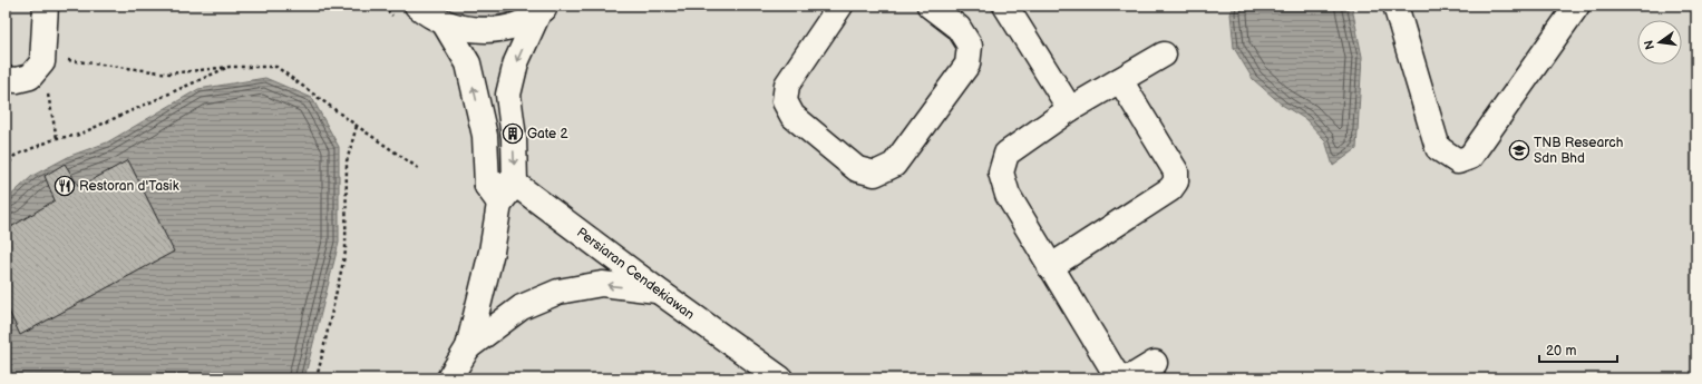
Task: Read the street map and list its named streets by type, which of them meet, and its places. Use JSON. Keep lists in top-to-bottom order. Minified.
{"streets":{"street":["Persiaran Cendekiawan"]},"places":{"building":["Gate 2"],"school or university":["TNB Research Sdn Bhd"],"restaurant":["Restoran d'Tasik"]},"scale_bar":"20 m","north":"left"}
